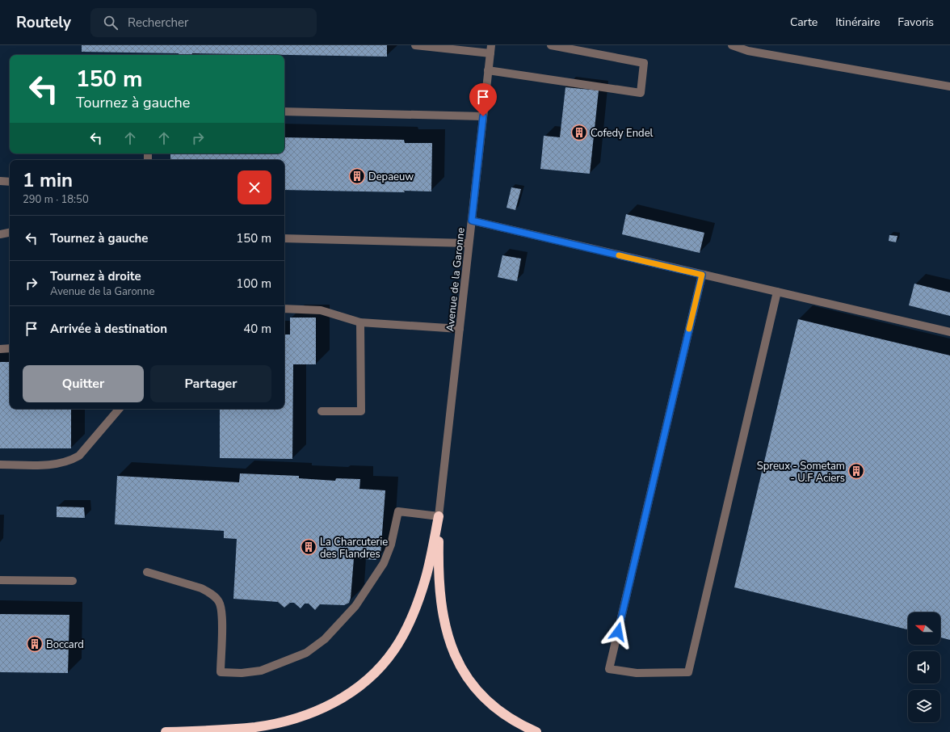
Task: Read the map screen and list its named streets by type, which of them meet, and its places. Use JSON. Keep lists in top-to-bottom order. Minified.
{"streets":{"street":["Avenue de la Garonne"]},"places":{"building":["Cofedy Endel","Depaeuw","Spreux - Sometam - U.F Aciers","La Charcuterie des Flandres","Boccard"]},"north":"left","page":{"header":"Routely","search":"Rechercher","nav":["Carte","Itinéraire","Favoris"],"turn":["150 m","Tournez à gauche"],"heading":["1 min","290 m · 18:50"],"list":[{"name":"Tournez à gauche","value":"150 m"},{"name":"Tournez à droite","note":"Avenue de la Garonne","value":"100 m"},{"name":"Arrivée à destination","value":"40 m"}],"buttons":["Quitter","Partager"]}}
